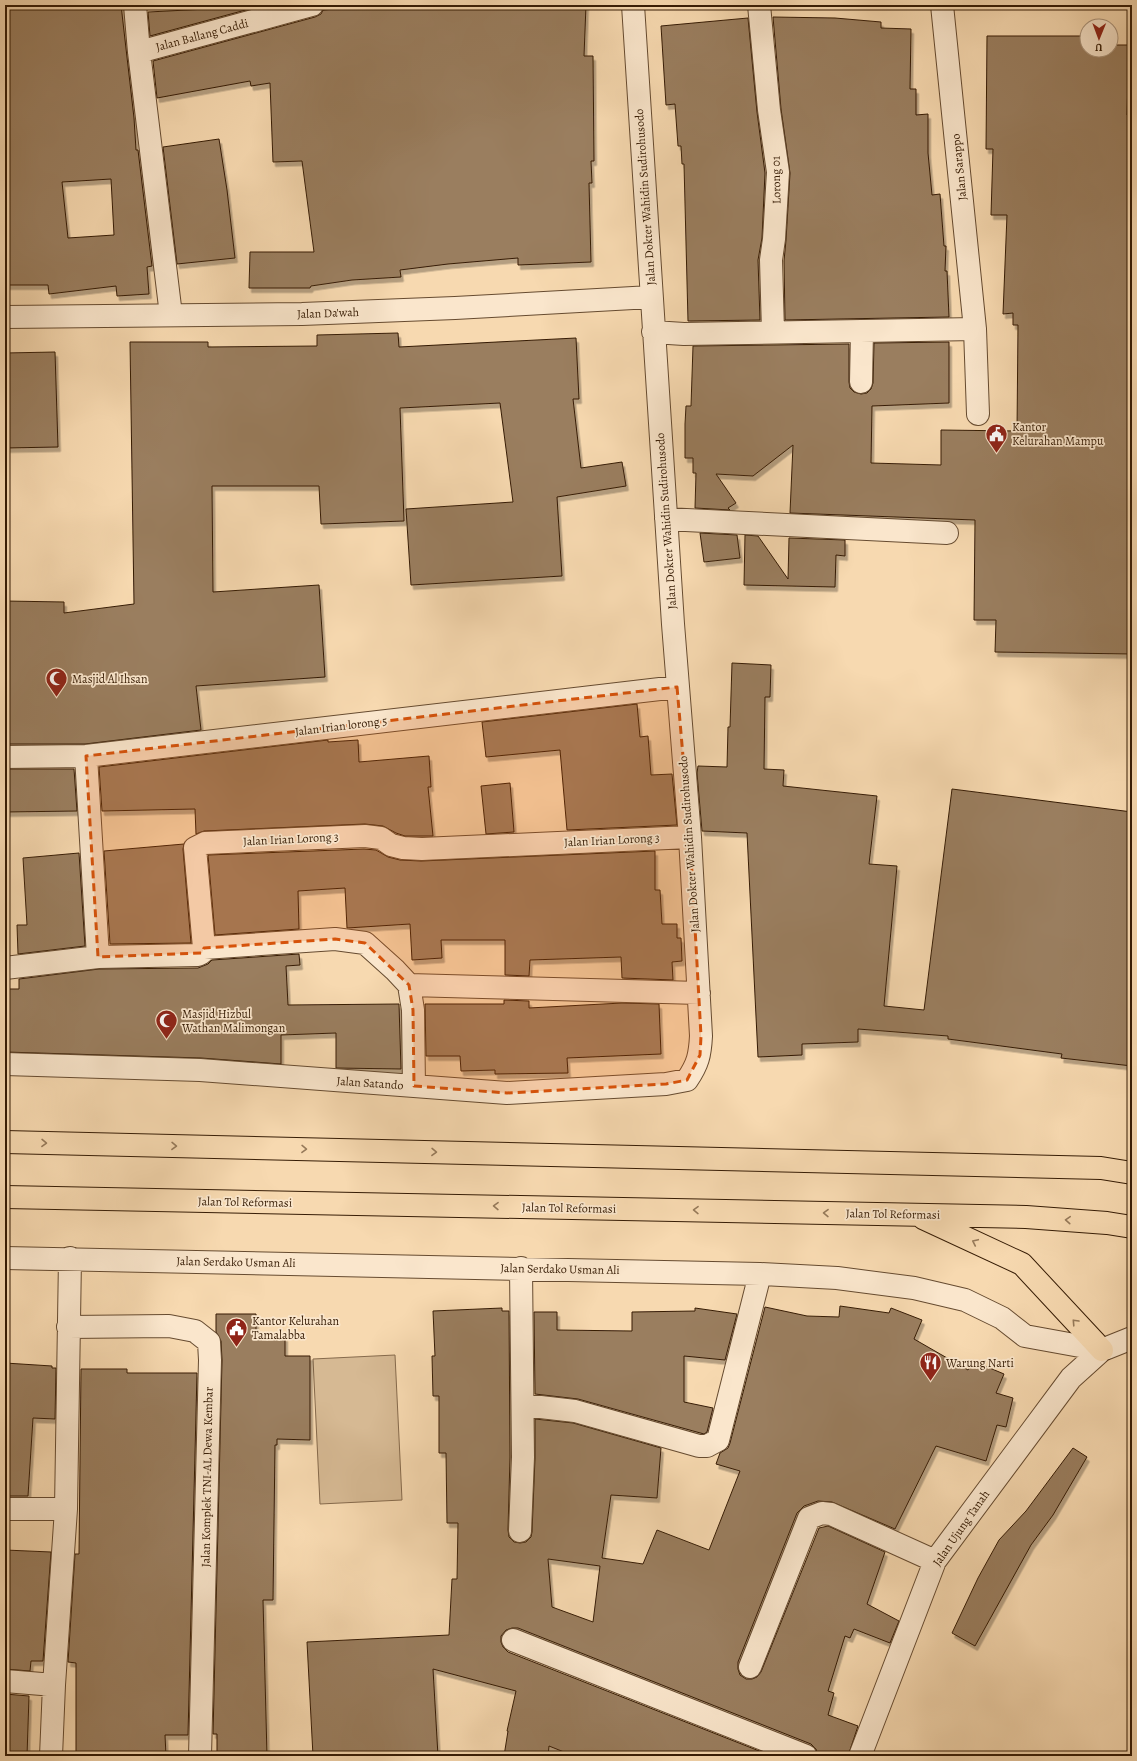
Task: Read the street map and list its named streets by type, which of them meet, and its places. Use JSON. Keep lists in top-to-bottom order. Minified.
{"streets":{"highway":["Jalan Tol Reformasi"],"street":["Jalan Ballang Caddi","Jalan Sarappo","Lorong 01","Jalan Dokter Wahidin Sudirohusodo","Jalan Da'wah","Jalan Irian lorong 5","Jalan Irian Lorong 3","Jalan Satando","Jalan Serdako Usman Ali","Jalan Komplek TNI-AL Dewa Kembar","Jalan Ujung Tanah"]},"crossings":[["Jalan Dokter Wahidin Sudirohusodo","Jalan Da'wah"],["Jalan Dokter Wahidin Sudirohusodo","Jalan Irian lorong 5"],["Jalan Dokter Wahidin Sudirohusodo","Jalan Irian Lorong 3"],["Jalan Dokter Wahidin Sudirohusodo","Jalan Satando"],["Jalan Serdako Usman Ali","Jalan Ujung Tanah"]],"places":{"public building":["Kantor Kelurahan Mampu","Kantor Kelurahan Tamalabba"],"mosque":["Masjid Al Ihsan","Masjid Hizbul Wathan Malimongan"],"restaurant":["Warung Narti"]},"north":"bottom"}
